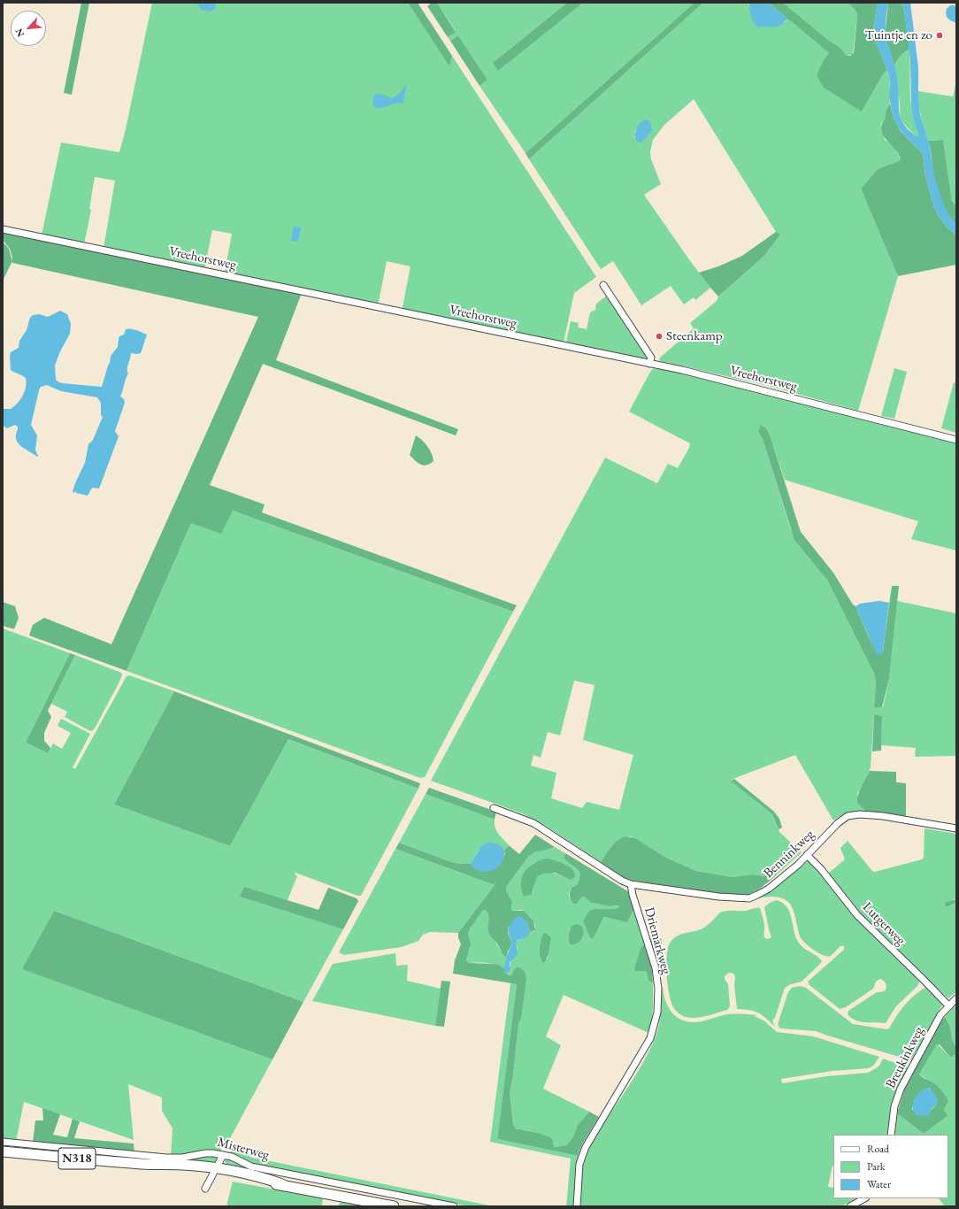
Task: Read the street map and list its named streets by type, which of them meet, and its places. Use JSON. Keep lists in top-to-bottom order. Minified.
{"streets":{"main road":["Misterweg","N318"],"street":["Vreehorstweg","Benninkweg","Lutgerweg","Driemarkweg","Breukinkweg"]},"crossings":[["Benninkweg","Lutgerweg"],["Benninkweg","Driemarkweg"],["Lutgerweg","Breukinkweg"]],"places":["Tuintje en zo","Steenkamp"],"legend":["Road","Park","Water"],"north":"bottom left"}
